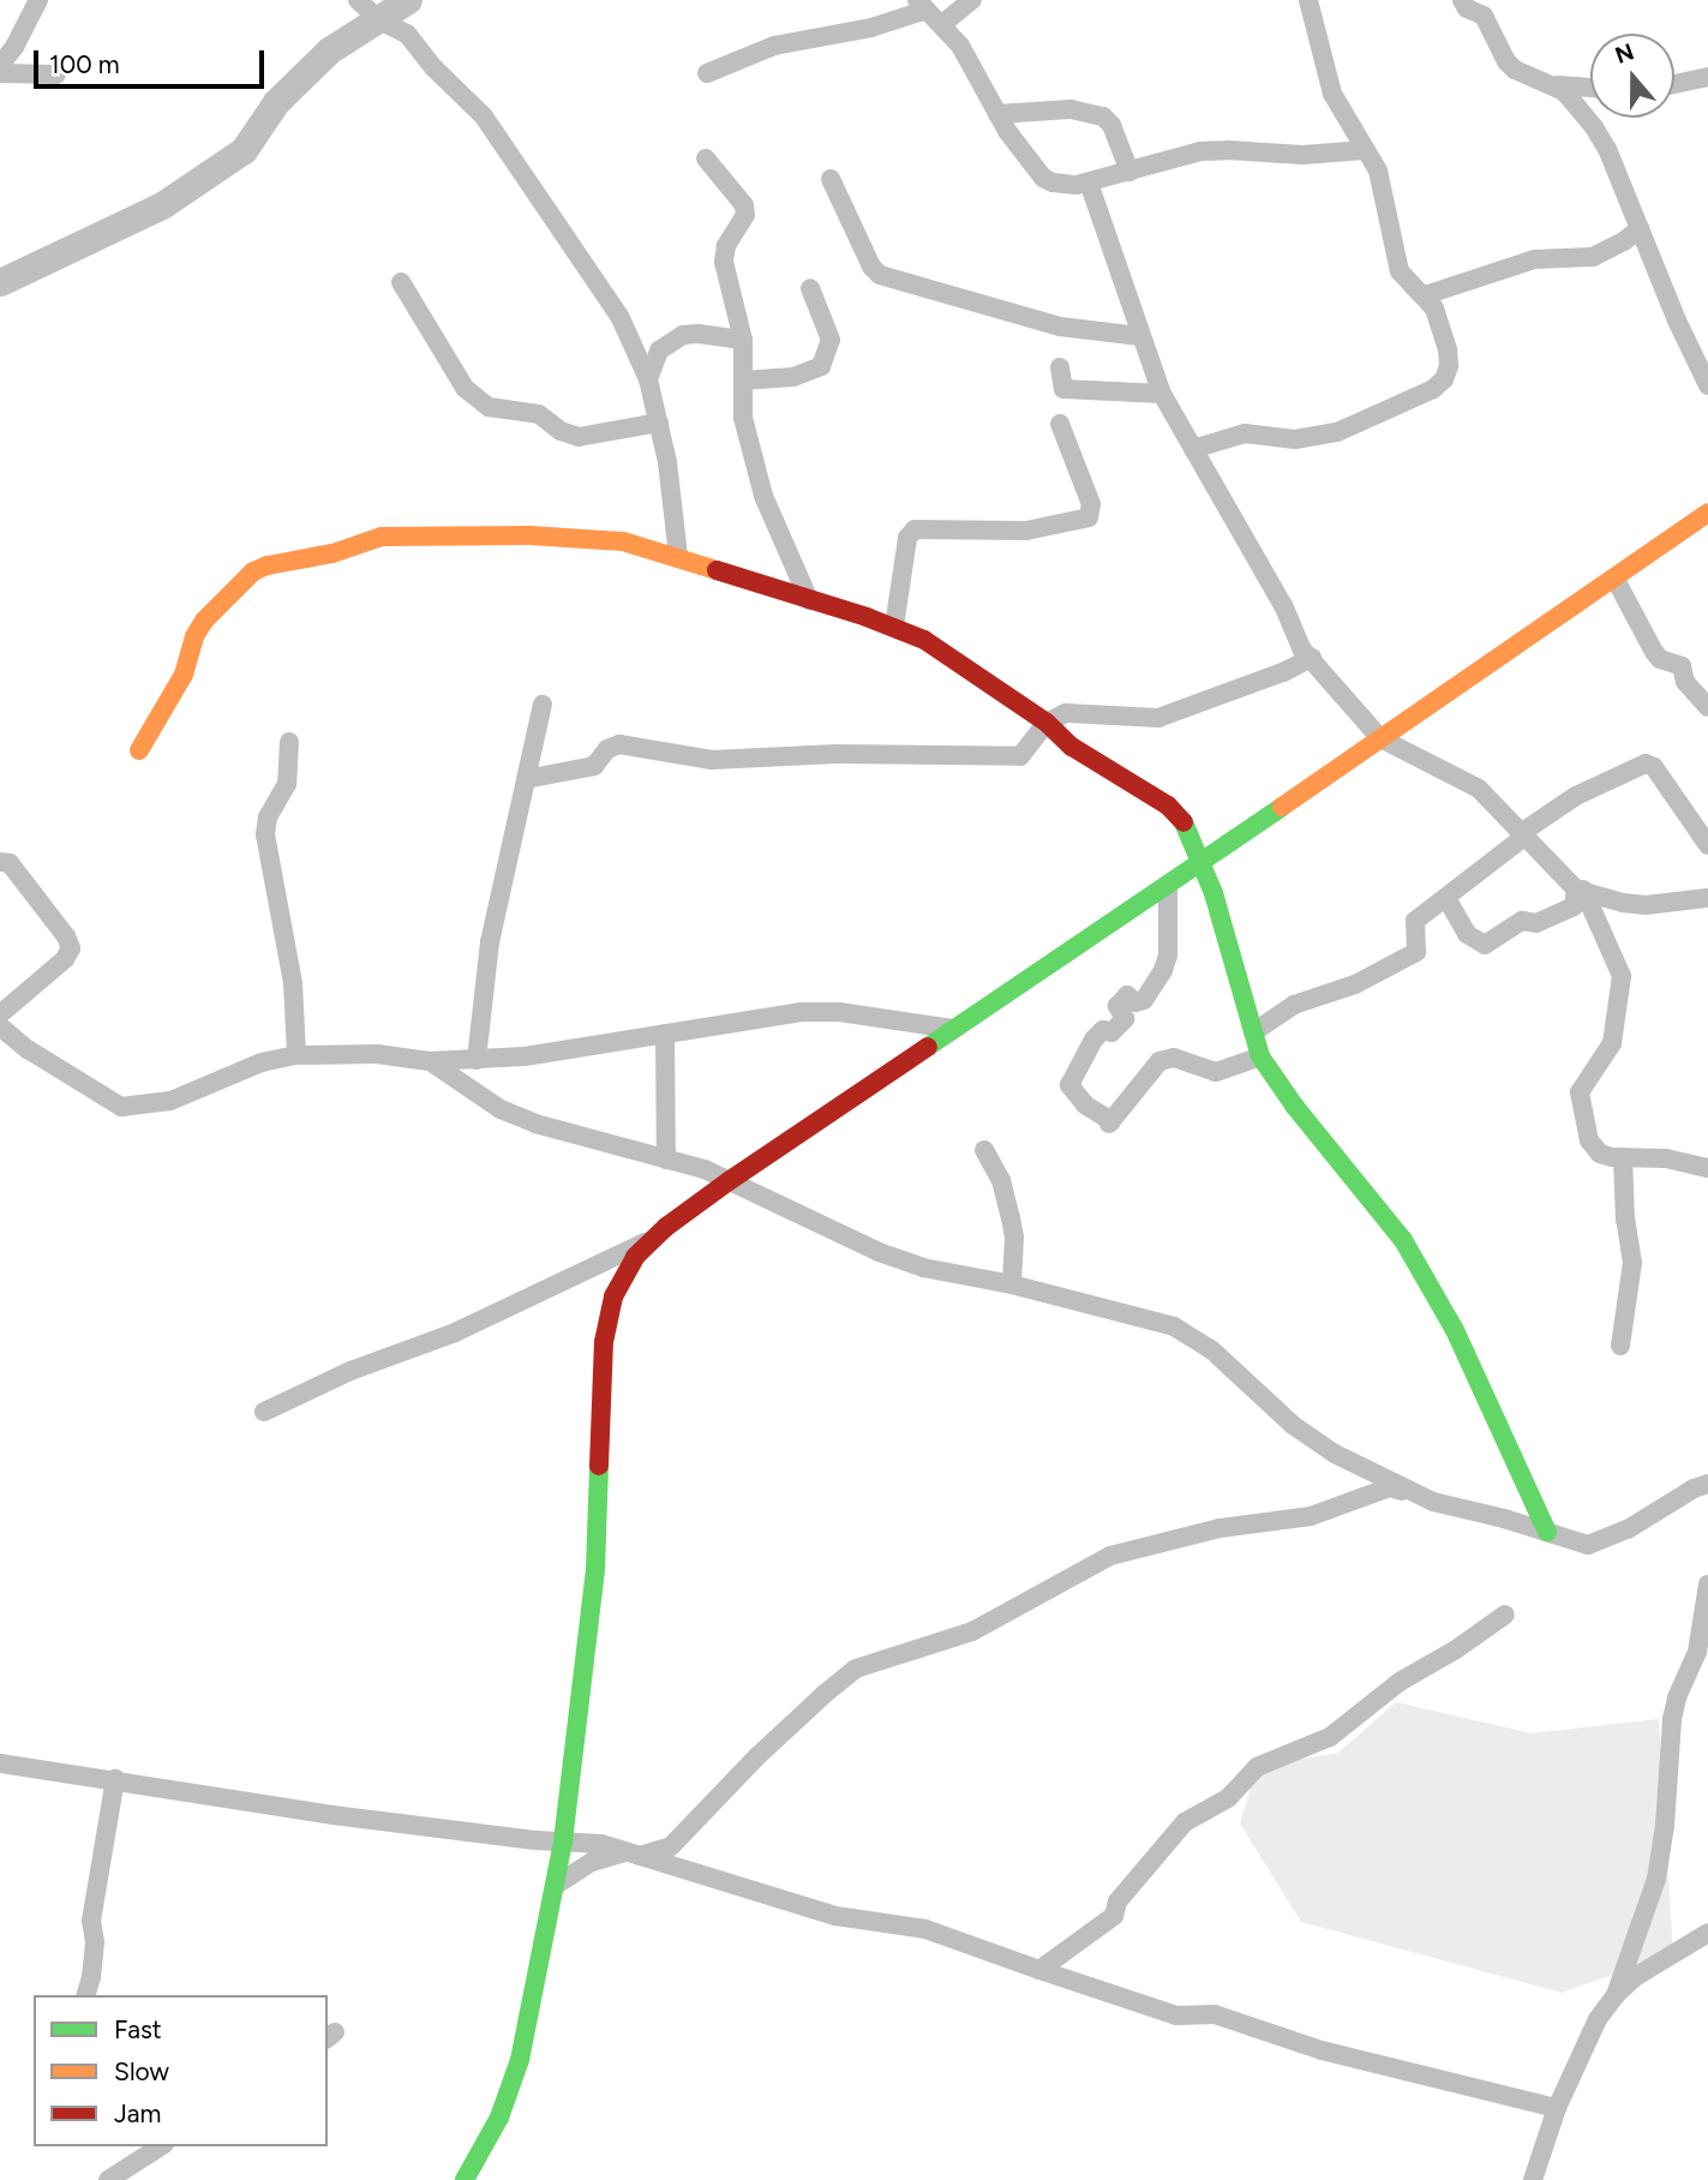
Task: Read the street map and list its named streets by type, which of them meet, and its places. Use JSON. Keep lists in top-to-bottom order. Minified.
{"legend":["Fast","Slow","Jam"],"scale_bar":"100 m","north":"top"}
